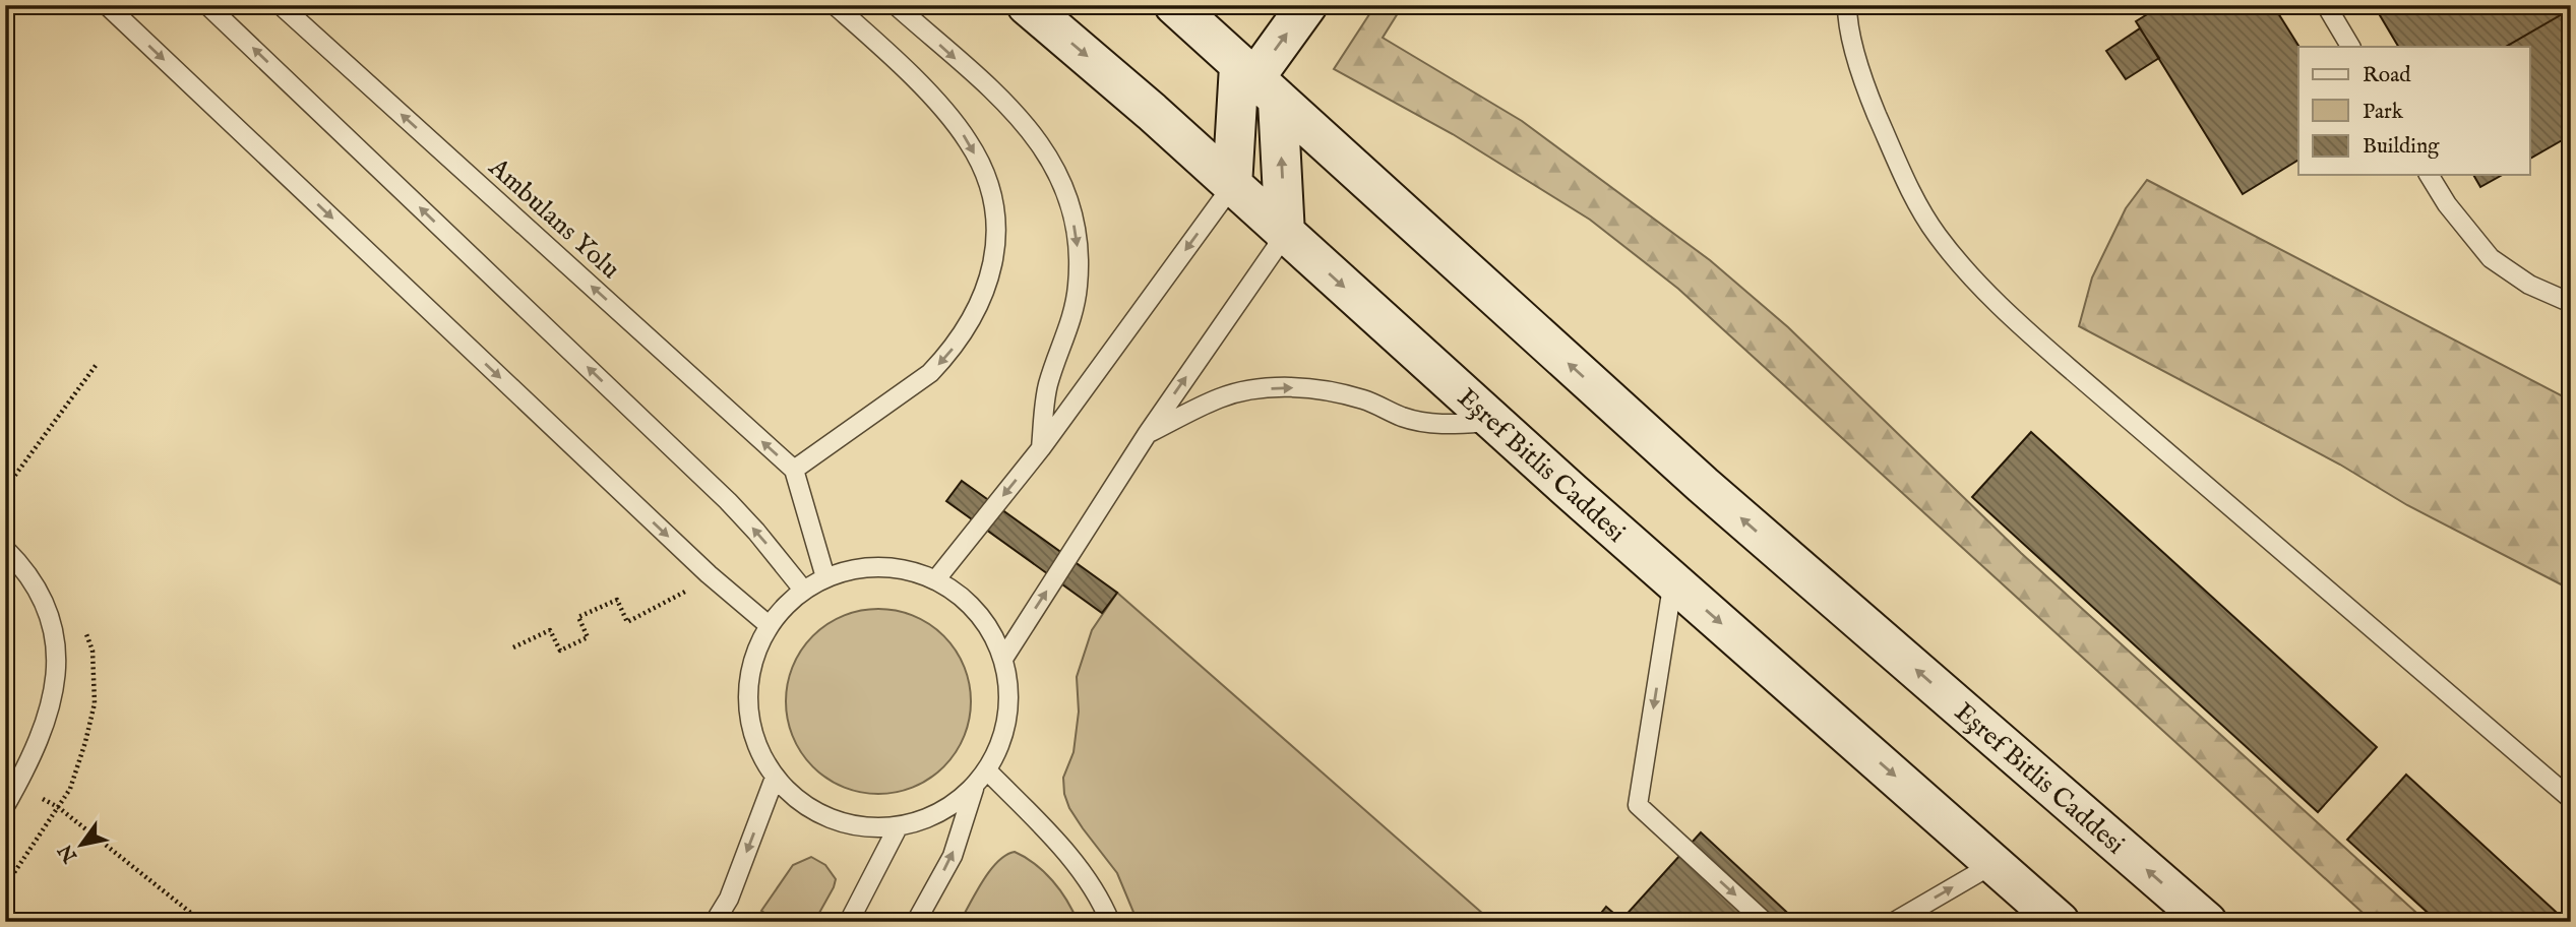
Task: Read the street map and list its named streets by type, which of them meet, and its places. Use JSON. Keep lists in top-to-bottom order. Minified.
{"streets":{"main road":["Eşref Bitlis Caddesi"],"lane":["Ambulans Yolu"]},"legend":["Road","Park","Building"],"north":"bottom left"}
